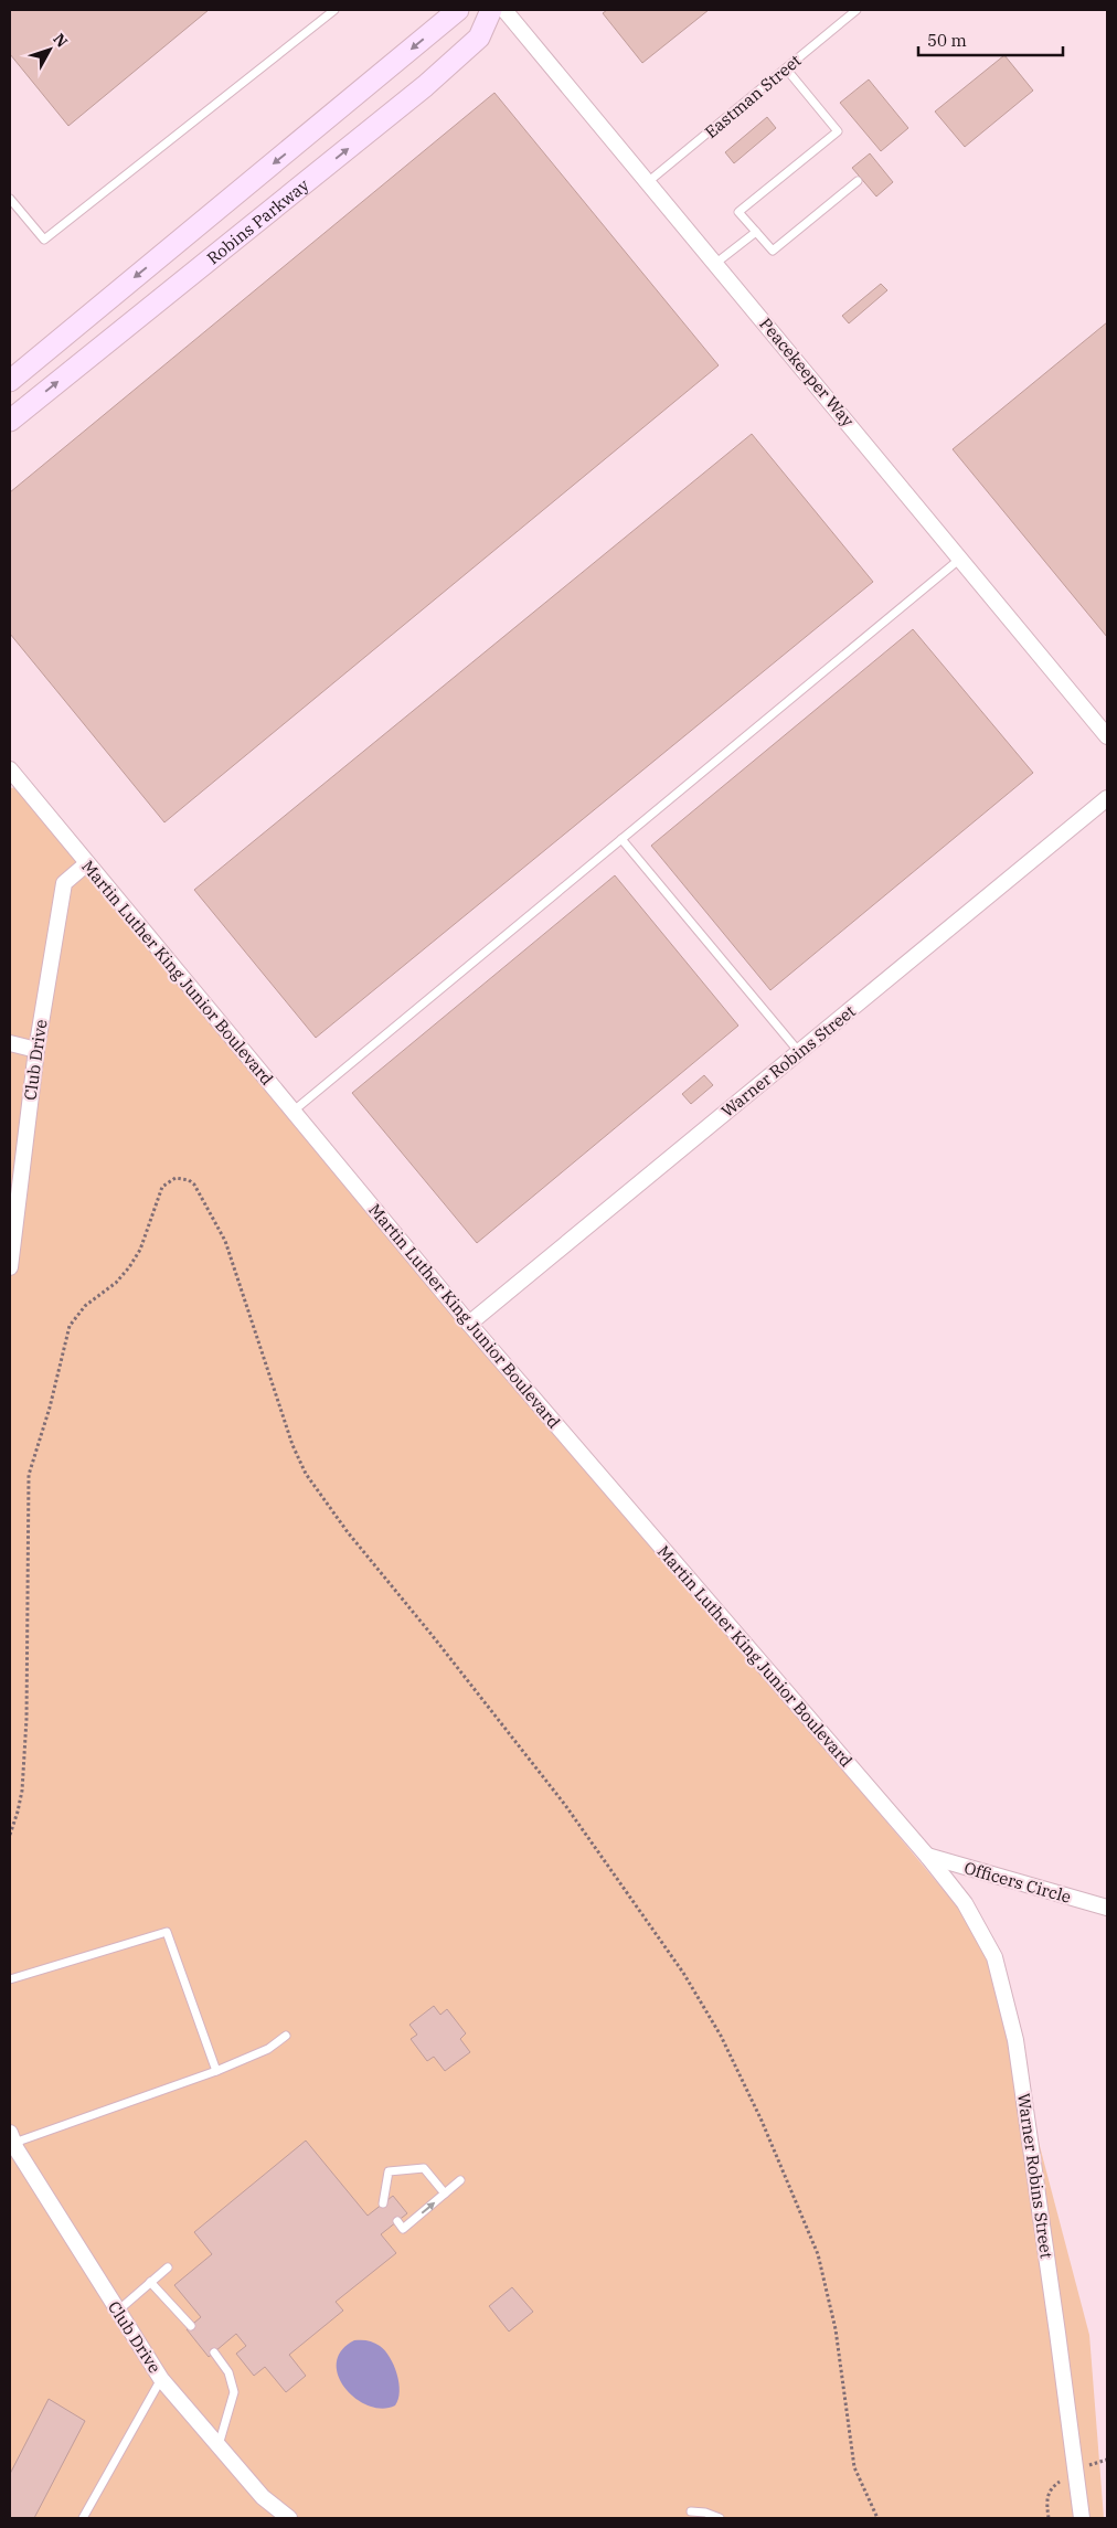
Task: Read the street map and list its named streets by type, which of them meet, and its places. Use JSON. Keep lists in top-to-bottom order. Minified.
{"streets":{"street":["Robins Parkway","Peacekeeper Way","Martin Luther King Junior Boulevard","Club Drive","Warner Robins Street","Officers Circle"],"lane":["Eastman Street"]},"crossings":[["Eastman Street","Peacekeeper Way"],["Martin Luther King Junior Boulevard","Club Drive"],["Martin Luther King Junior Boulevard","Warner Robins Street"],["Martin Luther King Junior Boulevard","Officers Circle"],["Warner Robins Street","Officers Circle"]],"scale_bar":"50 m","north":"top right"}
